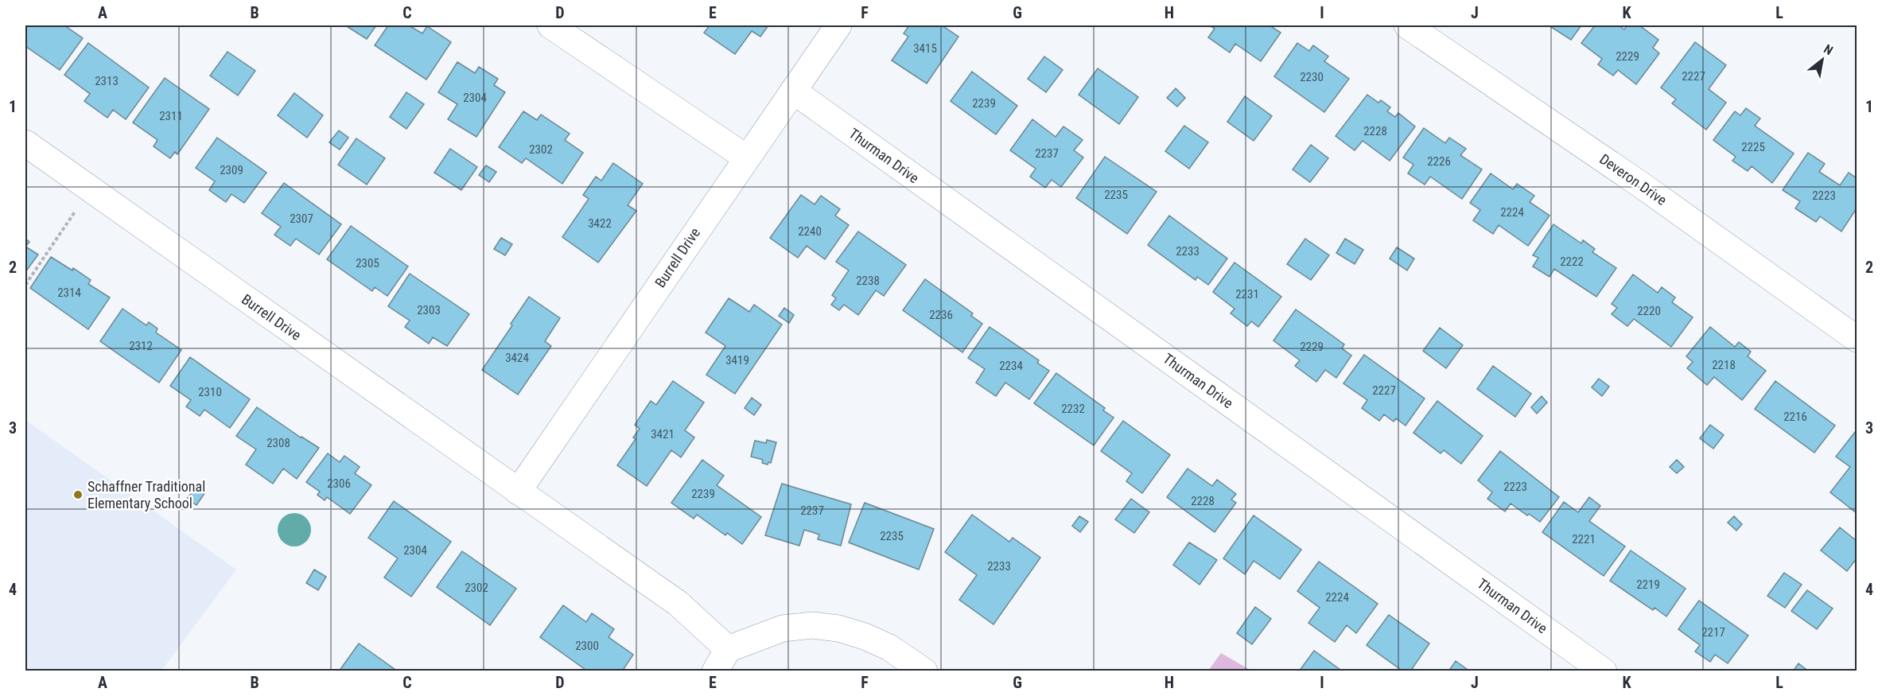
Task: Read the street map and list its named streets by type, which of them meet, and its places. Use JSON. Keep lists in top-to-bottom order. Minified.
{"streets":{"street":["Thurman Drive","Deveron Drive","Burrell Drive"]},"crossings":[["Thurman Drive","Burrell Drive"]],"places":["Schaffner Traditional Elementary School"],"house_numbers":["3415","2229","2227","2230","2313","2304","2239","2311","2228","2225","2302","2237","2226","2309","2235","2223","2224","2307","3422","2240","2233","2222","2305","2238","2314","2231","2303","2220","2236","2312","2229","3424","3419","2218","2234","2227","2310","2232","2216","3421","2308","2306","2223","2239","2228","2237","2235","2221","2304","2233","2219","2302","2224","2217","2300"],"north":"top right","grid":{"columns":["A","B","C","D","E","F","G","H","I","J","K","L"],"rows":["1","2","3","4"]}}
